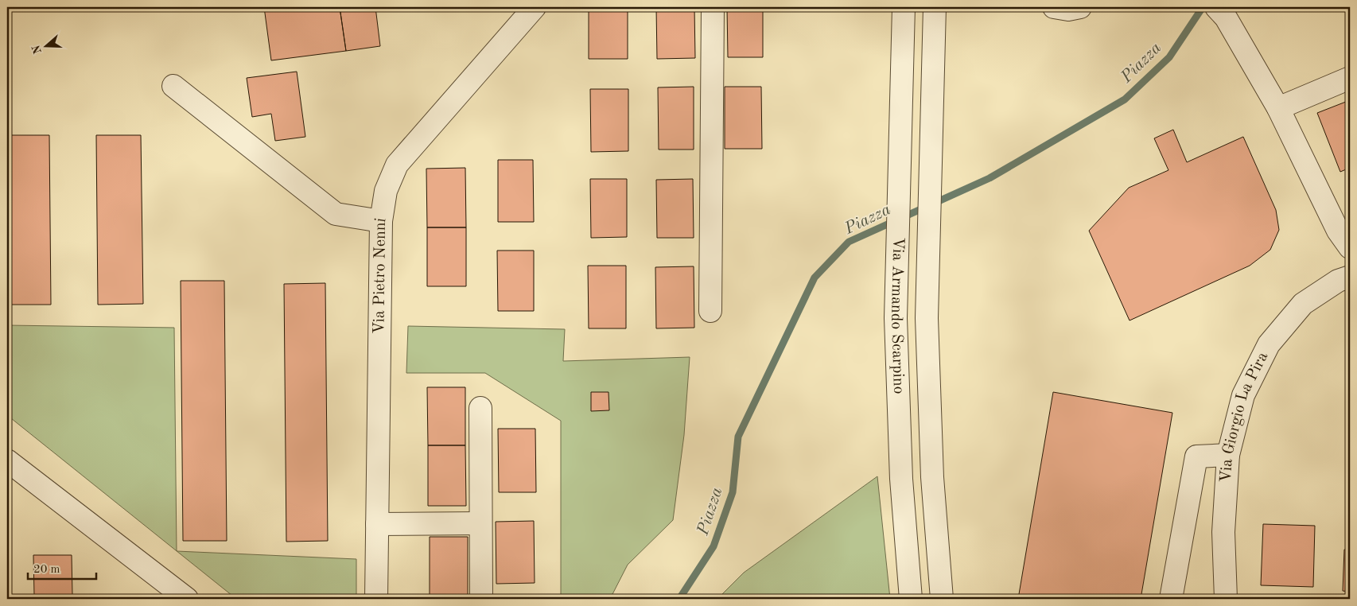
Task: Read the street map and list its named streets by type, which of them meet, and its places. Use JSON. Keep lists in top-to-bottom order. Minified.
{"streets":{"street":["Via Pietro Nenni","Via Armando Scarpino","Via Giorgio La Pira"]},"water":["Piazza"],"scale_bar":"20 m","north":"left"}
